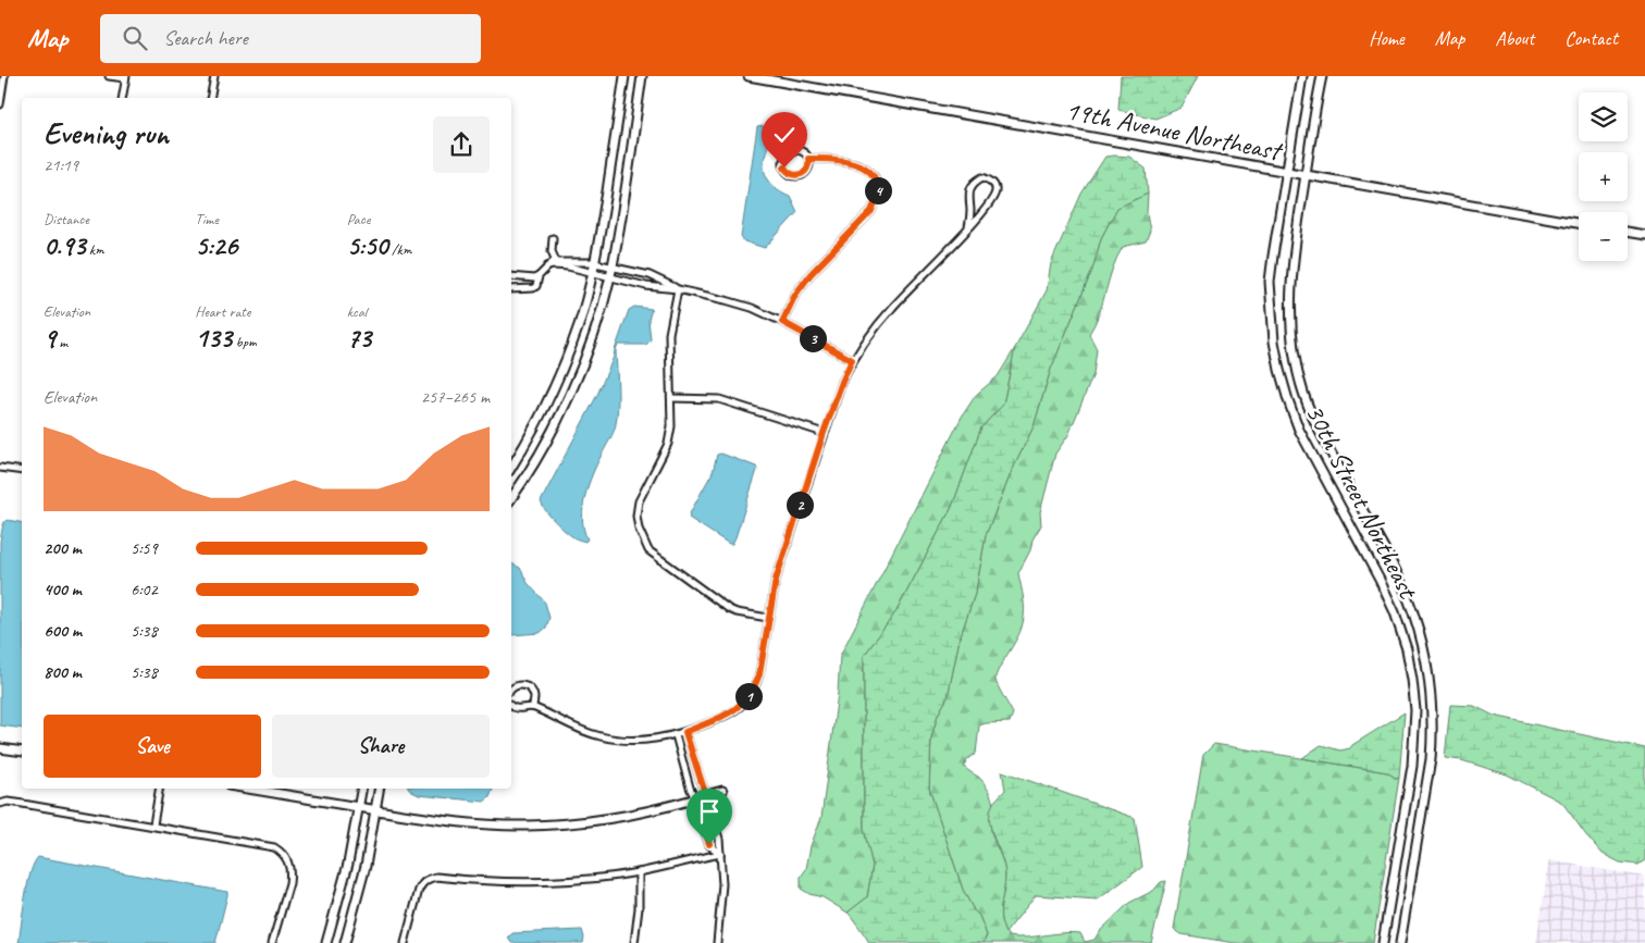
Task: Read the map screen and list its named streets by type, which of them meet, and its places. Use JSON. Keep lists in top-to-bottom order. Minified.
{"streets":{"street":["19th Avenue Northeast","30th Street Northeast"]},"crossings":[["19th Avenue Northeast","30th Street Northeast"]],"page":{"header":"Map","search":"Search here","nav":["Home","Map","About","Contact"],"map_buttons":["+","−"],"heading":["Evening run","21:19"],"pins":["4","3","2","1"],"stats":[["Distance","0.93 km"],["Time","5:26"],["Pace","5:50 /km"],["Elevation","9 m"],["Heart rate","133 bpm"],["kcal","73"]],"chart":["Elevation","257–265 m"],"list":[{"name":"200 m","note":"5:59"},{"name":"400 m","note":"6:02"},{"name":"600 m","note":"5:38"},{"name":"800 m","note":"5:38"}],"buttons":["Save","Share"]}}
